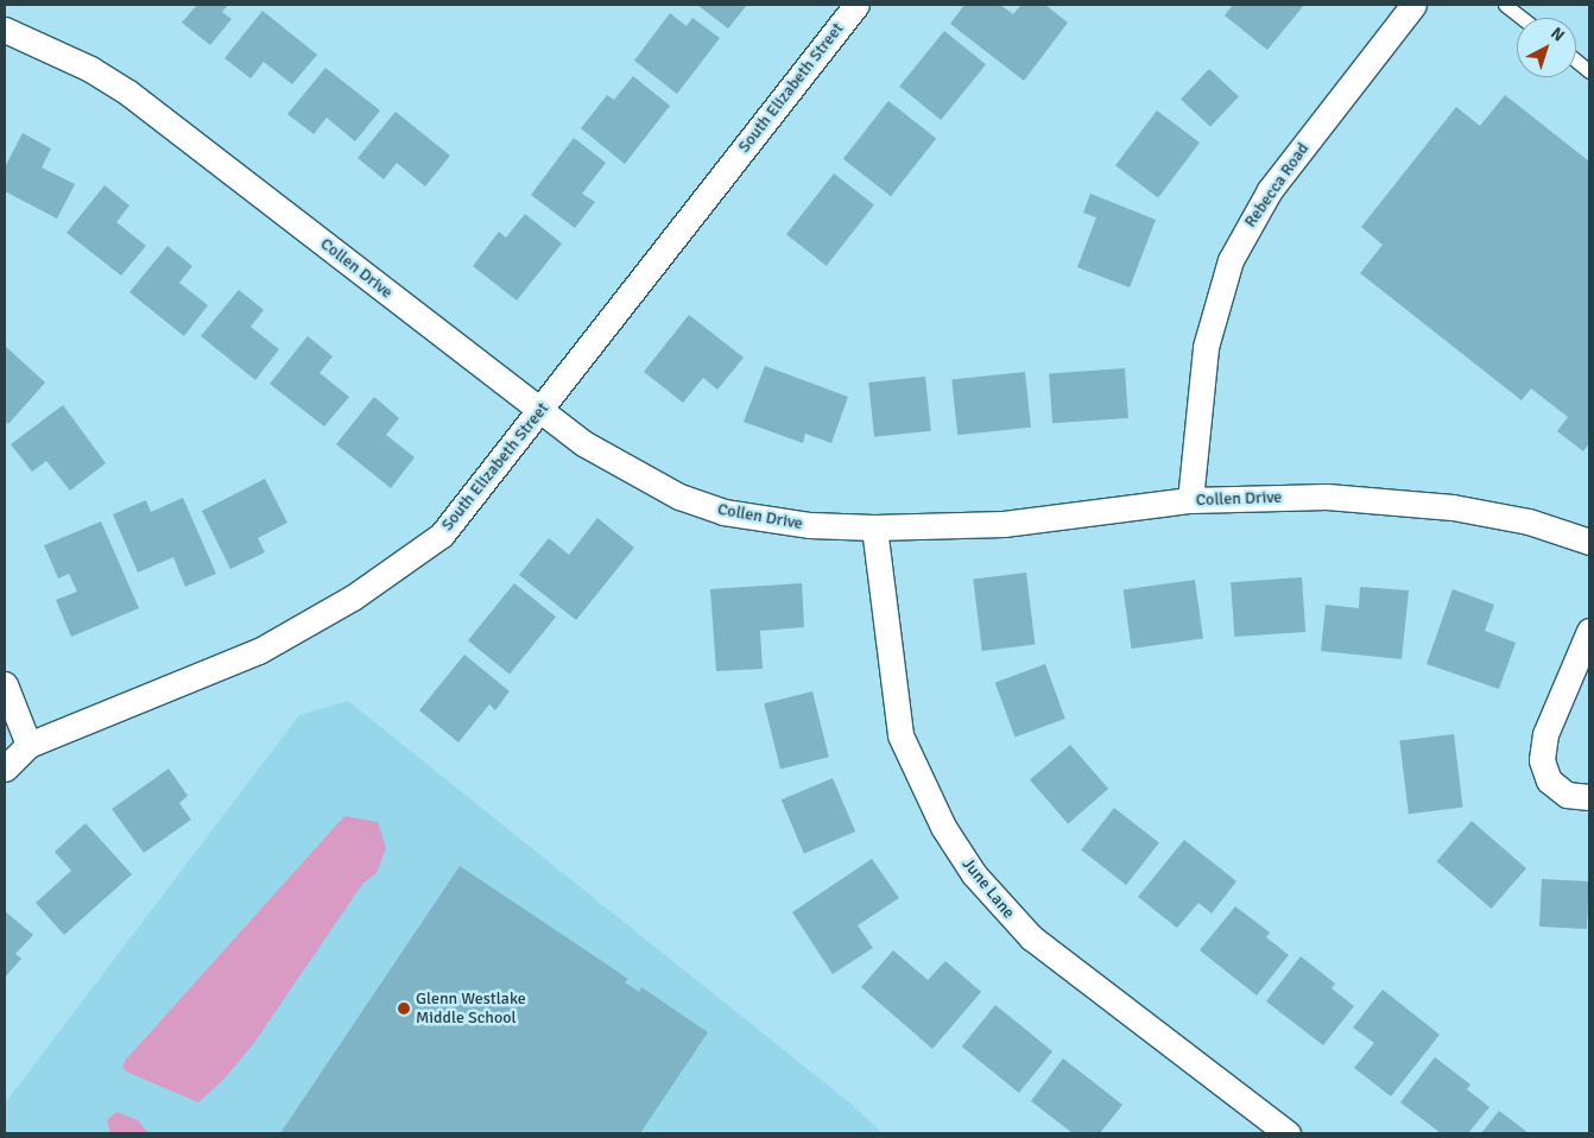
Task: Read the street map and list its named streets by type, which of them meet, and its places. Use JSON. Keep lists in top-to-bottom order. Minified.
{"streets":{"street":["South Elizabeth Street","Rebecca Road","Collen Drive","June Lane"]},"crossings":[["South Elizabeth Street","Collen Drive"],["Rebecca Road","Collen Drive"],["Collen Drive","June Lane"]],"places":["Glenn Westlake Middle School"],"north":"top right"}
